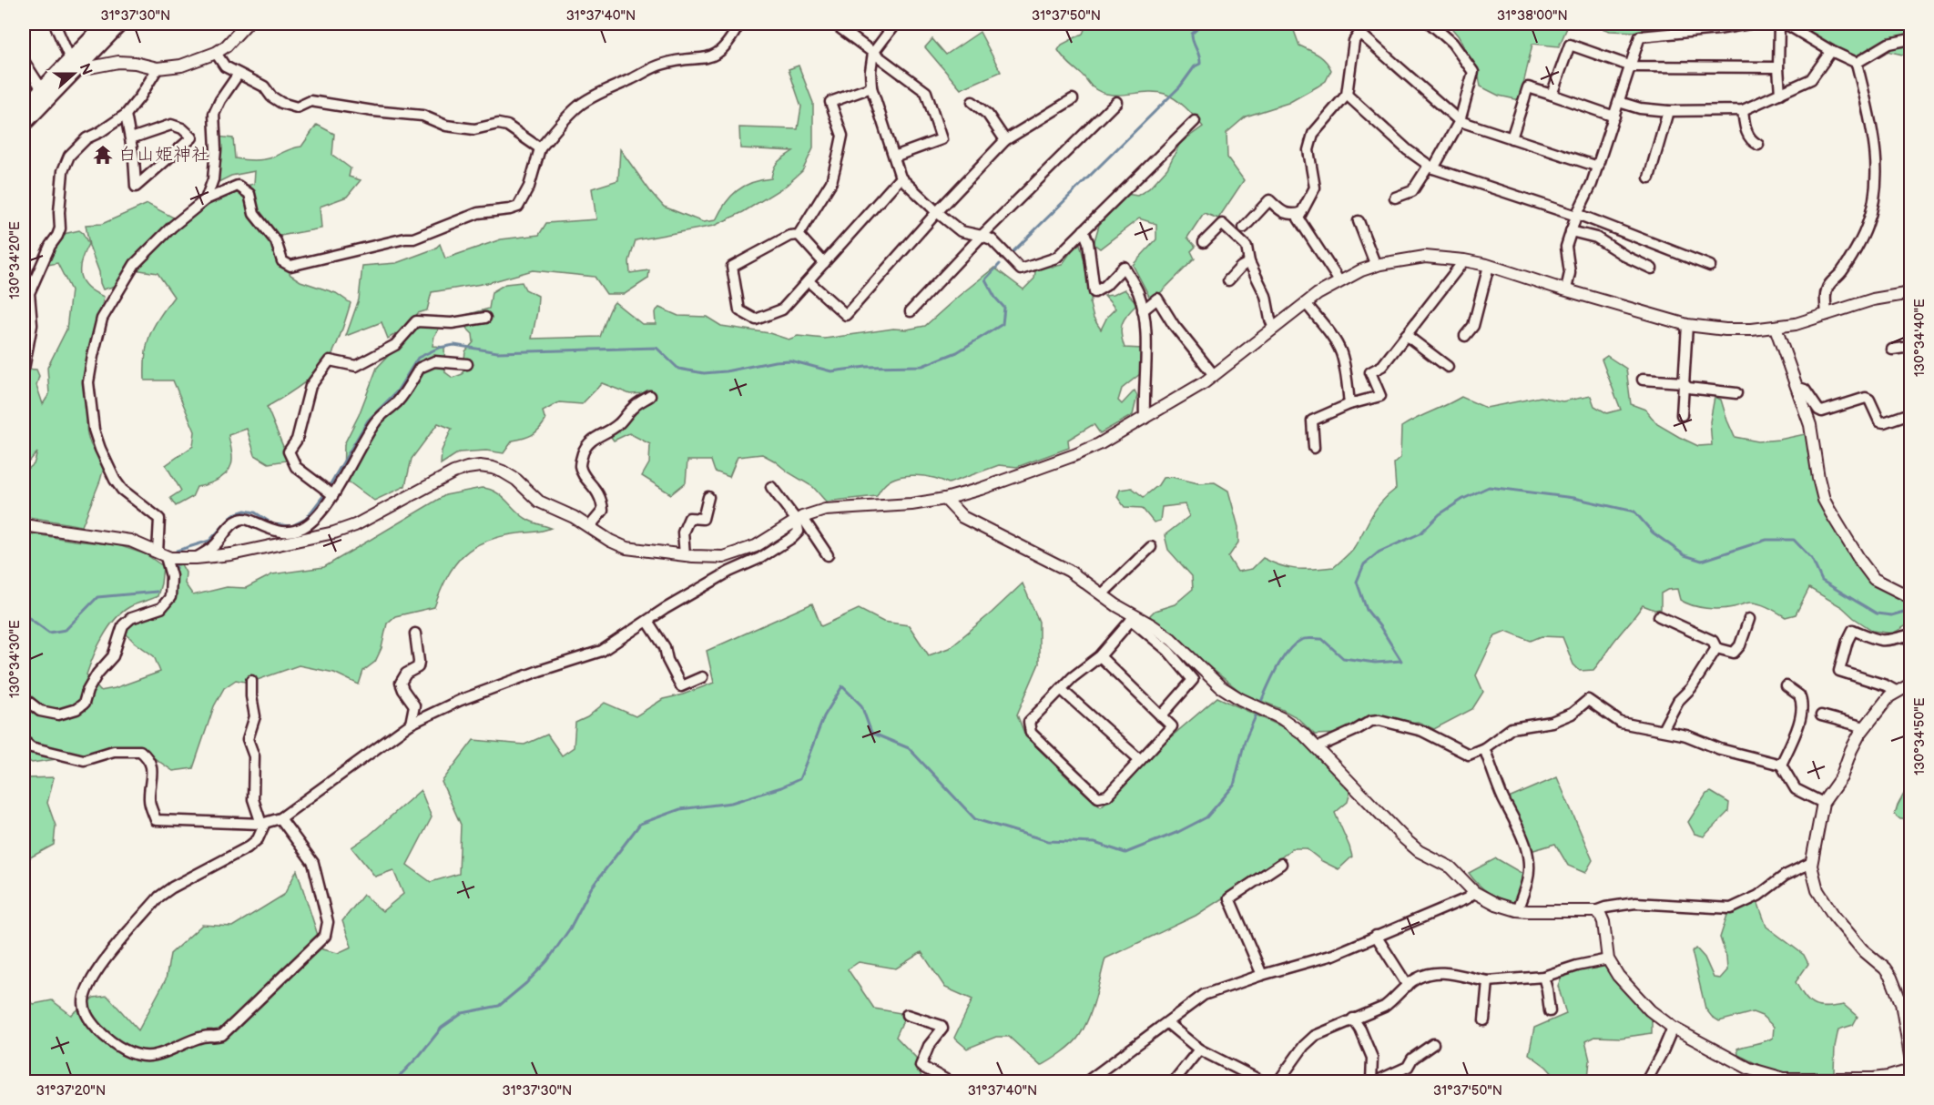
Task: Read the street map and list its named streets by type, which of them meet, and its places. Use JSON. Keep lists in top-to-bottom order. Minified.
{"places":{"temple":["白山姫神社"]},"north":"right","coordinates":["31°37'30\"N","31°37'40\"N","31°37'50\"N","31°38'00\"N","130°34'20\"E","130°34'40\"E","130°34'30\"E","130°34'50\"E","31°37'20\"N"]}
